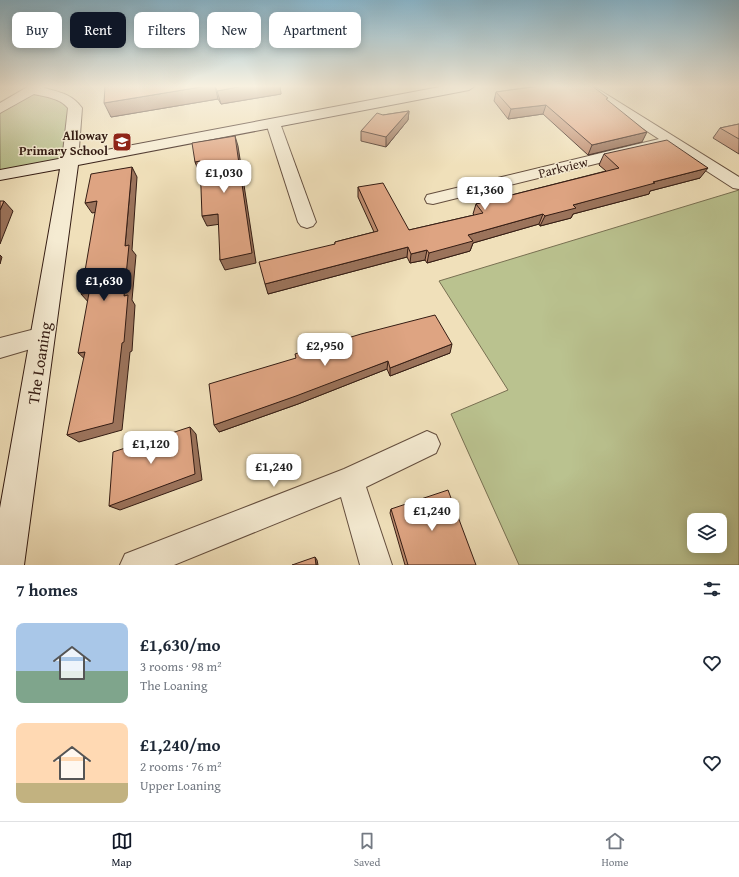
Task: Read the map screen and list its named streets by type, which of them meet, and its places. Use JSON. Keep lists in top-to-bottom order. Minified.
{"streets":{"street":["Parkview","The Loaning"]},"places":{"school or university":["Alloway Primary School"]},"page":{"chip":["Buy","Rent","Filters","New","Apartment"],"price":["£1,030","£1,360","£1,630","£2,950","£1,120","£1,240","£1,240"],"heading":"7 homes","list":[{"name":"£1,630/mo","note":"3 rooms · 98 m² · The Loaning"},{"name":"£1,240/mo","note":"2 rooms · 76 m² · Upper Loaning"}],"tabs":["Map","Saved","Home"]}}
